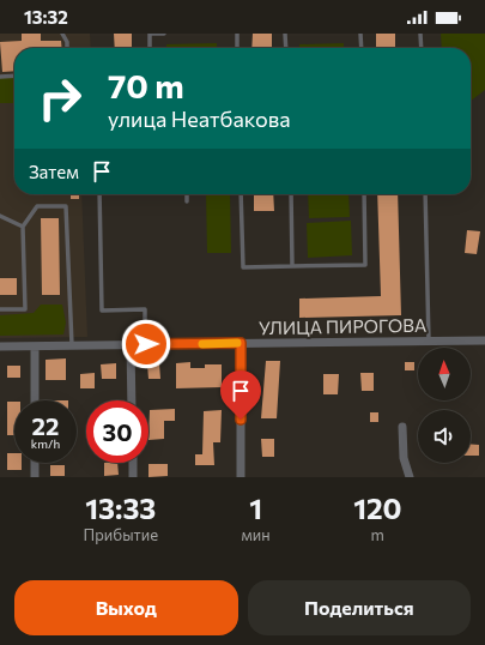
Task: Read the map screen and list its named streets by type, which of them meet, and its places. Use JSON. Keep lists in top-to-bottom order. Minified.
{"streets":{"street":["УЛИЦА ПИРОГОВА"]},"north":"top","page":{"status":"13:32","turn":["70 m","улица Неатбакова"],"then":"Затем","speed":"22 km/h","limit":"30","eta":["13:33","Прибытие","1","мин","120","m"],"buttons":["Выход","Поделиться"]}}
